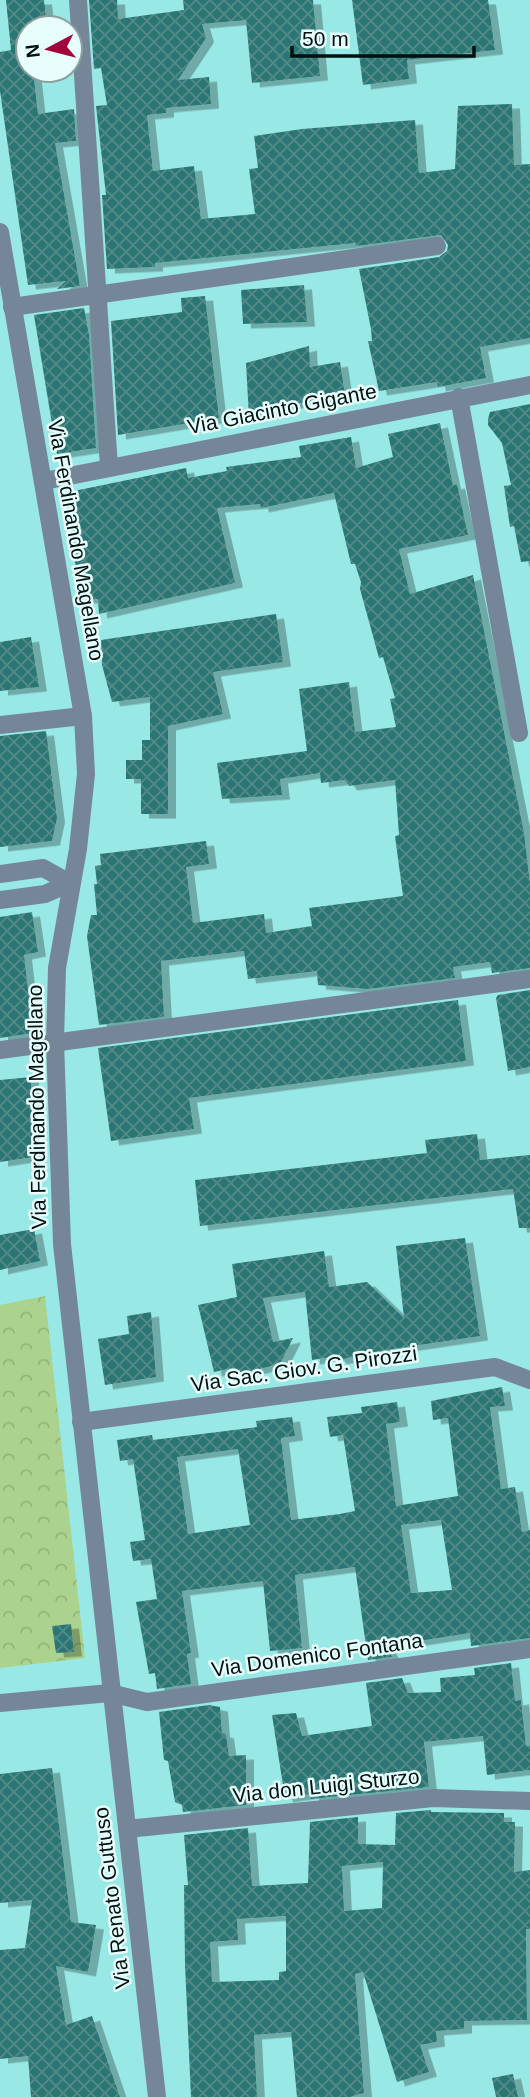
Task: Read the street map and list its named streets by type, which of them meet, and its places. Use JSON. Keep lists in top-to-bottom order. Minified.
{"streets":{"street":["Via Giacinto Gigante","Via Ferdinando Magellano","Via Sac. Giov. G. Pirozzi","Via Domenico Fontana","Via don Luigi Sturzo","Via Renato Guttuso"]},"crossings":[["Via Giacinto Gigante","Via Ferdinando Magellano"],["Via Ferdinando Magellano","Via Sac. Giov. G. Pirozzi"],["Via Ferdinando Magellano","Via Domenico Fontana"],["Via Ferdinando Magellano","Via Renato Guttuso"],["Via Domenico Fontana","Via Renato Guttuso"],["Via don Luigi Sturzo","Via Renato Guttuso"]],"scale_bar":"50 m","north":"left"}
